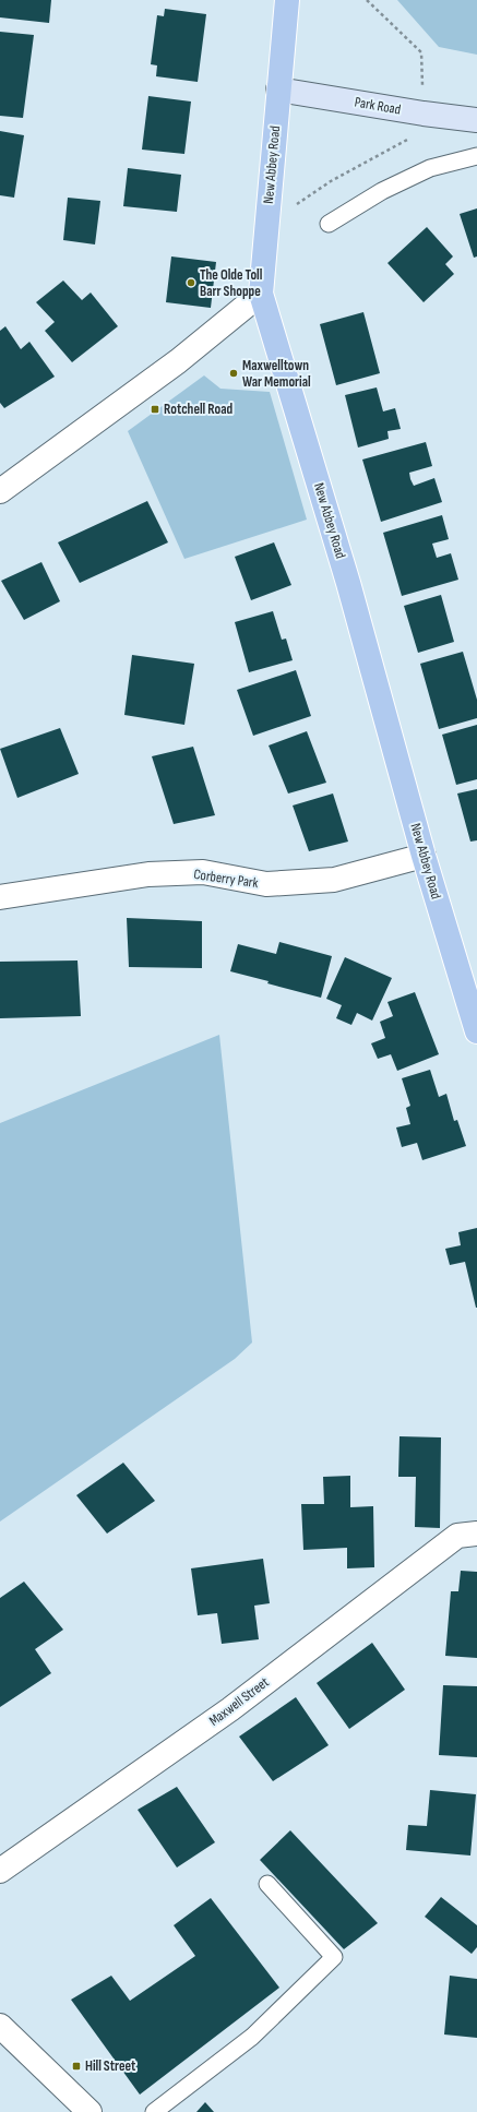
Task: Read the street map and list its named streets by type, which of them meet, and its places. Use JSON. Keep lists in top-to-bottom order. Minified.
{"streets":{"main road":["New Abbey Road"],"street":["Park Road","Corberry Park","Maxwell Street"]},"crossings":[["Park Road","New Abbey Road"],["New Abbey Road","Corberry Park"]],"places":{"other":["The Olde Toll Barr Shoppe","Maxwelltown War Memorial"],"transit":["Rotchell Road","Hill Street"]}}
